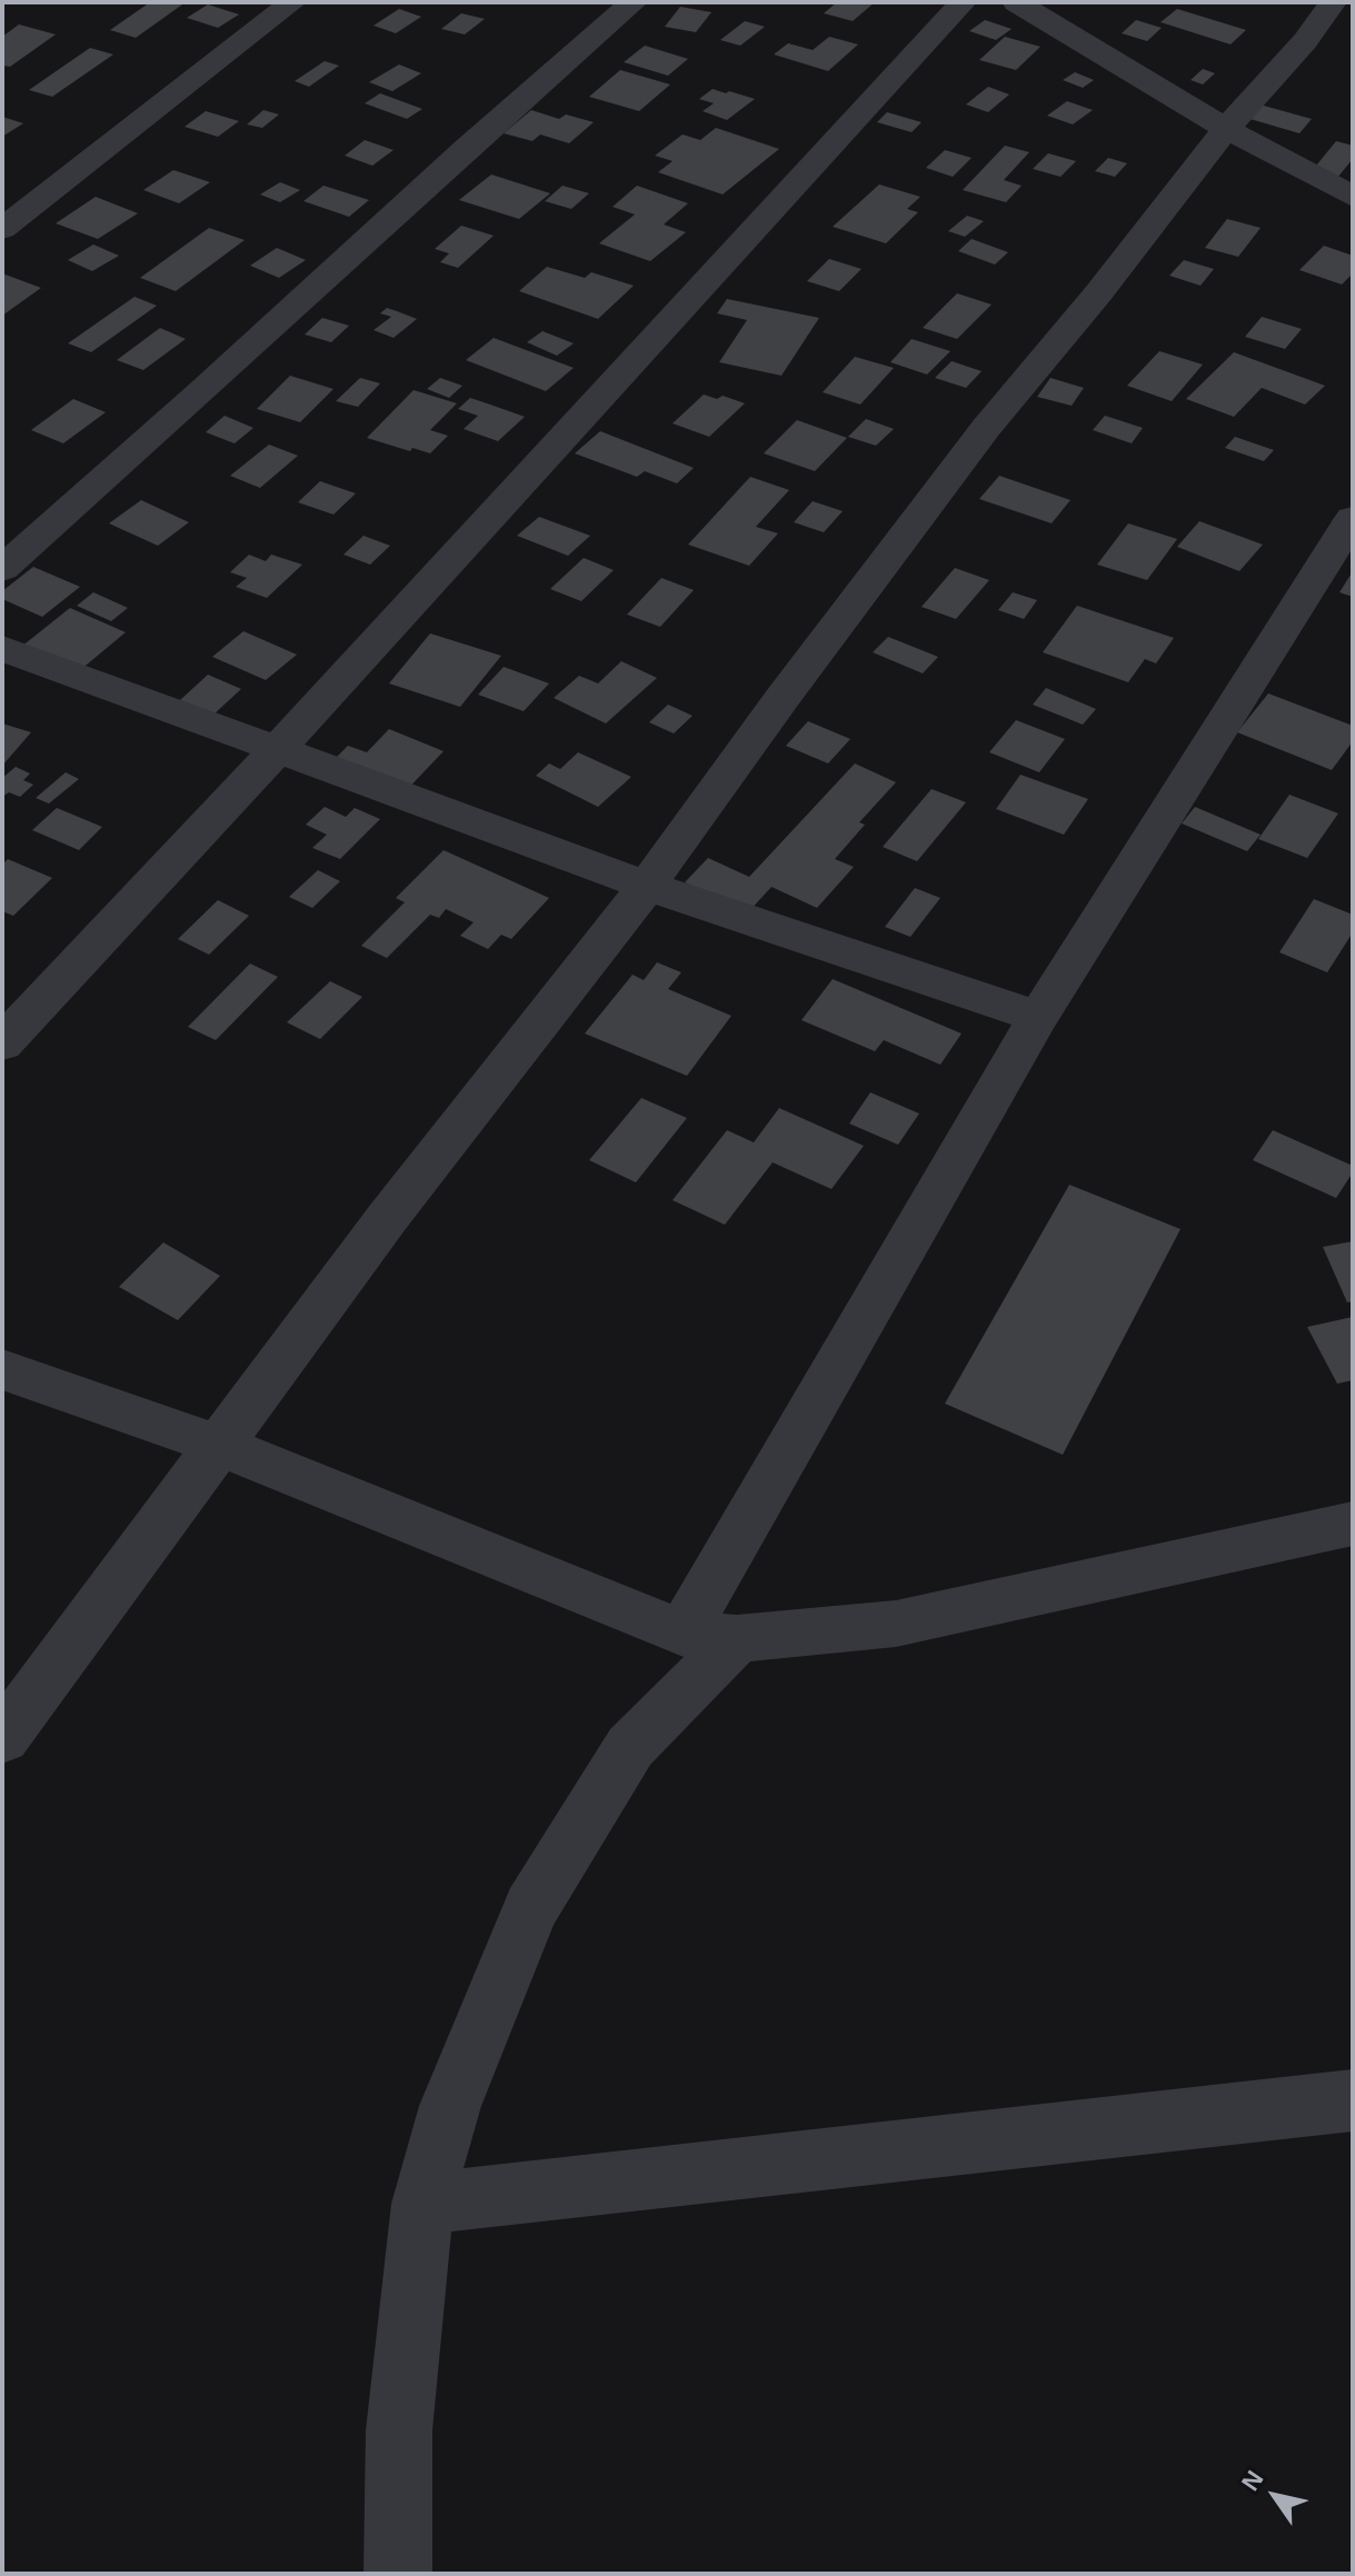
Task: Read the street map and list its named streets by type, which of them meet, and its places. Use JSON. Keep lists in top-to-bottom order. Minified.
{"north":"top left"}
